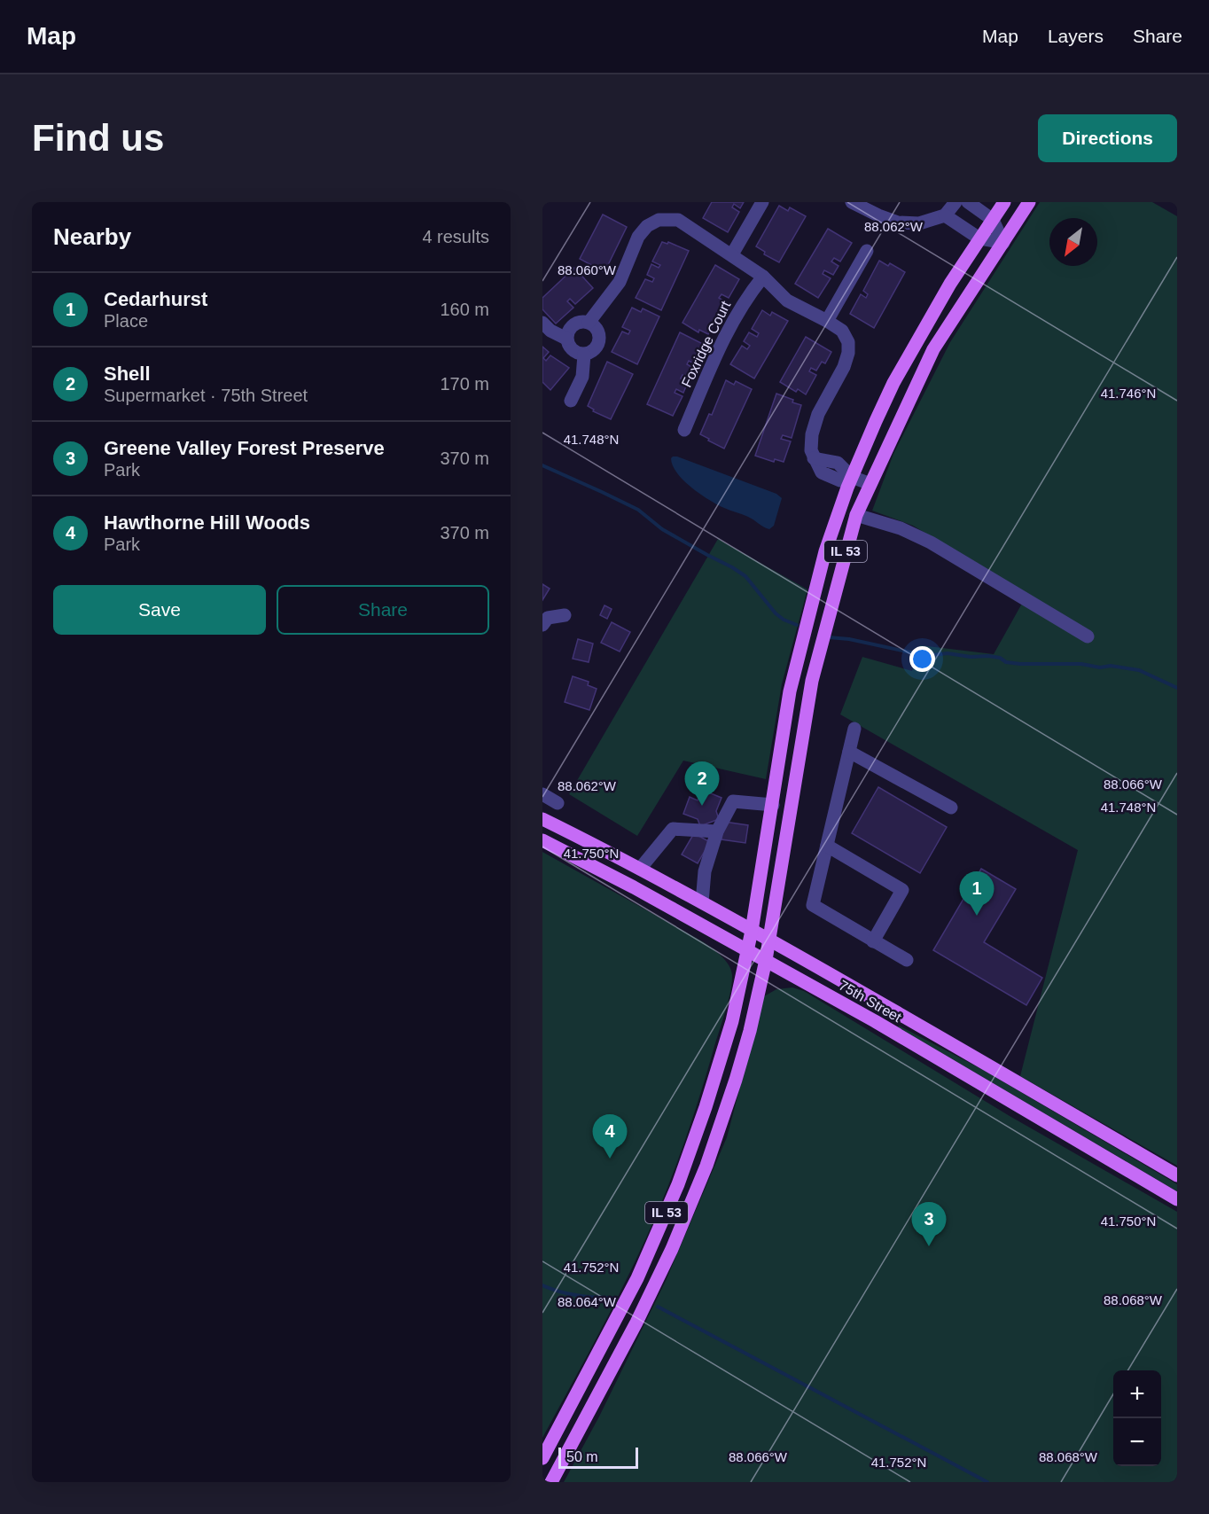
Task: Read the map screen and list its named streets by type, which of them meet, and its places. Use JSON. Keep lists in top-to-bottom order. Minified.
{"streets":{"main road":["IL 53","75th Street"],"street":["Foxridge Court"]},"crossings":[["IL 53","75th Street"]],"scale_bar":"50 m","north":"bottom left","page":{"header":"Map","nav":["Map","Layers","Share"],"buttons":["Directions",["Save","Share"]],"title":"Find us","heading":["Nearby","4 results"],"list":[{"mark":"1","name":"Cedarhurst","note":"Place","value":"160 m"},{"mark":"2","name":"Shell","note":"Supermarket · 75th Street","value":"170 m"},{"mark":"3","name":"Greene Valley Forest Preserve","note":"Park","value":"370 m"},{"mark":"4","name":"Hawthorne Hill Woods","note":"Park","value":"370 m"}],"pins":["2","1","4","3"],"map_buttons":["+","−"],"scale":"50 m"},"coordinates":["88.062°W","88.060°W","41.746°N","41.748°N","88.066°W","41.750°N","41.752°N","88.068°W","88.064°W"]}
